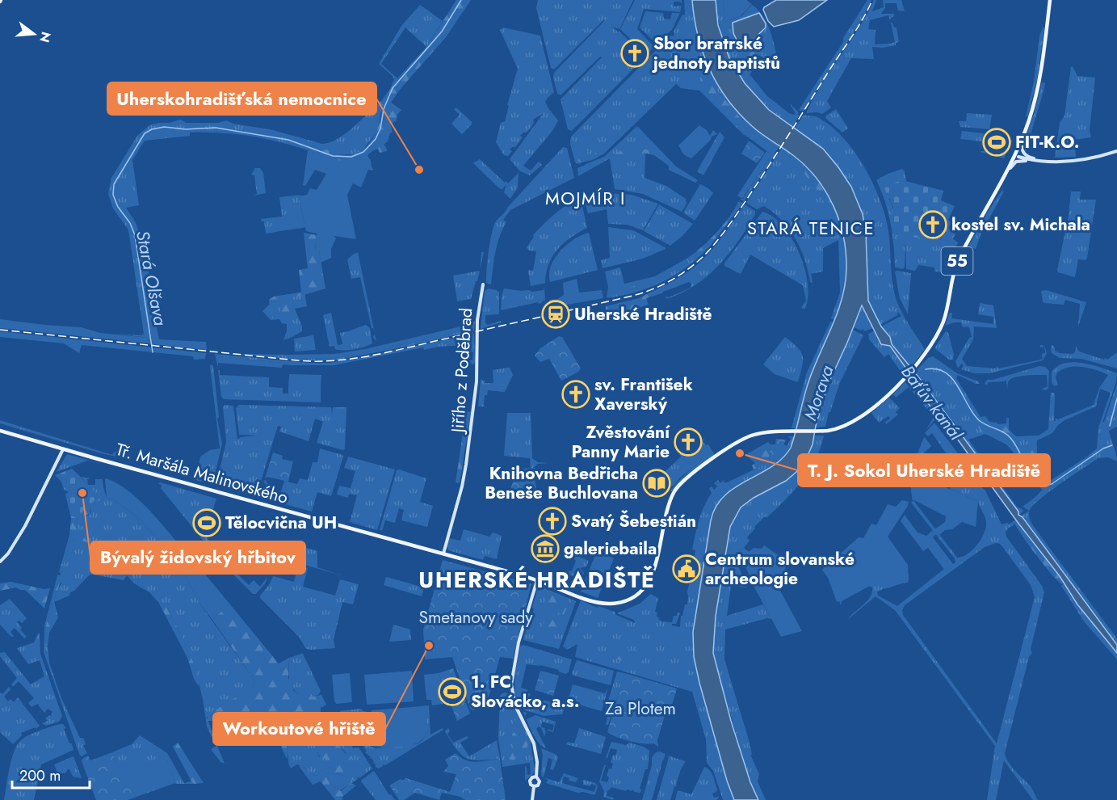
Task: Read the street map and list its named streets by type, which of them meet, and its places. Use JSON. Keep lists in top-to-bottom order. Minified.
{"streets":{"main road":["55","Tř. Maršála Malinovského"],"street":["Jiřího z Poděbrad"]},"crossings":[["55","Tř. Maršála Malinovského"],["Jiřího z Poděbrad","Tř. Maršála Malinovského"]],"districts":["MOJMÍR I","STARÁ TENICE","UHERSKÉ HRADIŠTĚ"],"water":["Stará Olšava","Morava","Baťův kanál"],"parks":["Smetanovy sady","Za Plotem"],"places":{"church":["Sbor bratrské jednoty baptistů","kostel sv. Michala","sv. František Xaverský","Zvěstování Panny Marie","Svatý Šebestián"],"sports":["FIT-K.O.","Tělocvična UH","1. FC Slovácko, a.s."],"other":["Uherskohradišťská nemocnice","T. J. Sokol Uherské Hradiště","Bývalý židovský hřbitov","Workoutové hřiště"],"station":["Uherské Hradiště"],"library":["Knihovna Bedřicha Beneše Buchlovana"],"museum":["galeriebaila"],"public building":["Centrum slovanské archeologie"]},"scale_bar":"200 m","north":"right"}
